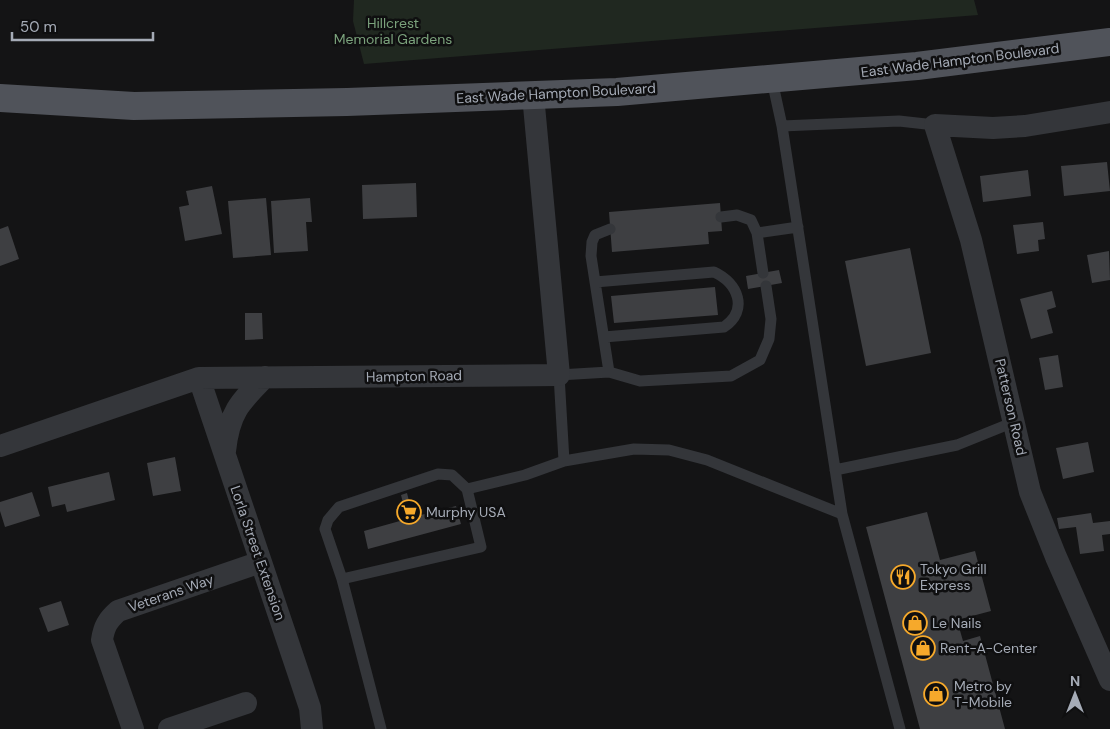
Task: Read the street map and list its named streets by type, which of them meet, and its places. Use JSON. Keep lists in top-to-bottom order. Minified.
{"streets":{"main road":["East Wade Hampton Boulevard"],"street":["Hampton Road","Patterson Road","Lorla Street Extension","Veterans Way"]},"crossings":[["Hampton Road","Lorla Street Extension"],["Lorla Street Extension","Veterans Way"]],"parks":["Hillcrest Memorial Gardens"],"places":{"supermarket":["Murphy USA"],"restaurant":["Tokyo Grill Express"],"shop":["Le Nails","Rent-A-Center","Metro by T-Mobile"]},"scale_bar":"50 m","north":"top"}
